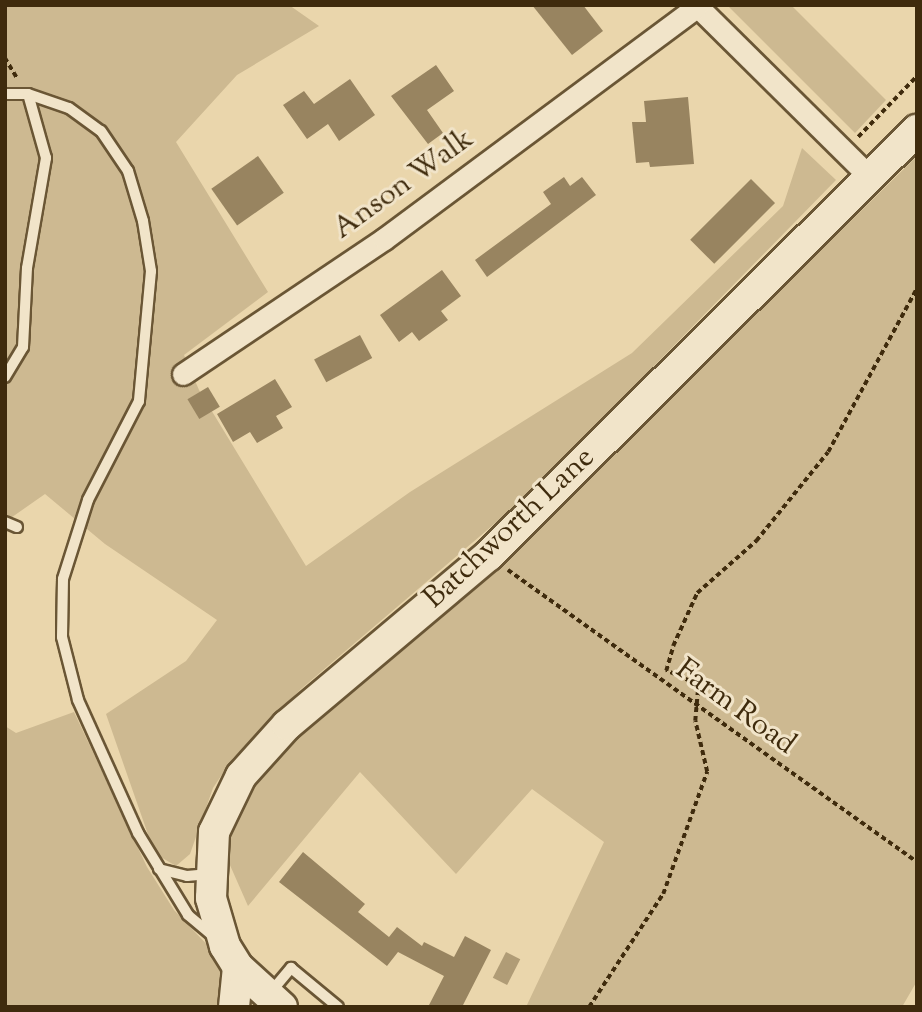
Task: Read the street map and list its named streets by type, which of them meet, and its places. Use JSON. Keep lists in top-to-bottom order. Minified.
{"streets":{"street":["Anson Walk","Batchworth Lane"],"path":["Farm Road"]}}
